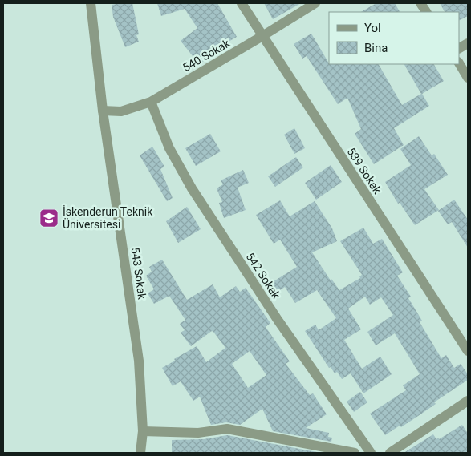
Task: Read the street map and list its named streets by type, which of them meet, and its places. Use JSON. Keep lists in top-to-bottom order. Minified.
{"streets":{"street":["540 Sokak","539 Sokak","543 Sokak","542 Sokak"]},"crossings":[["540 Sokak","539 Sokak"],["540 Sokak","543 Sokak"],["540 Sokak","542 Sokak"]],"places":{"school or university":["İskenderun Teknik Üniversitesi"]},"legend":["Yol","Bina"]}
